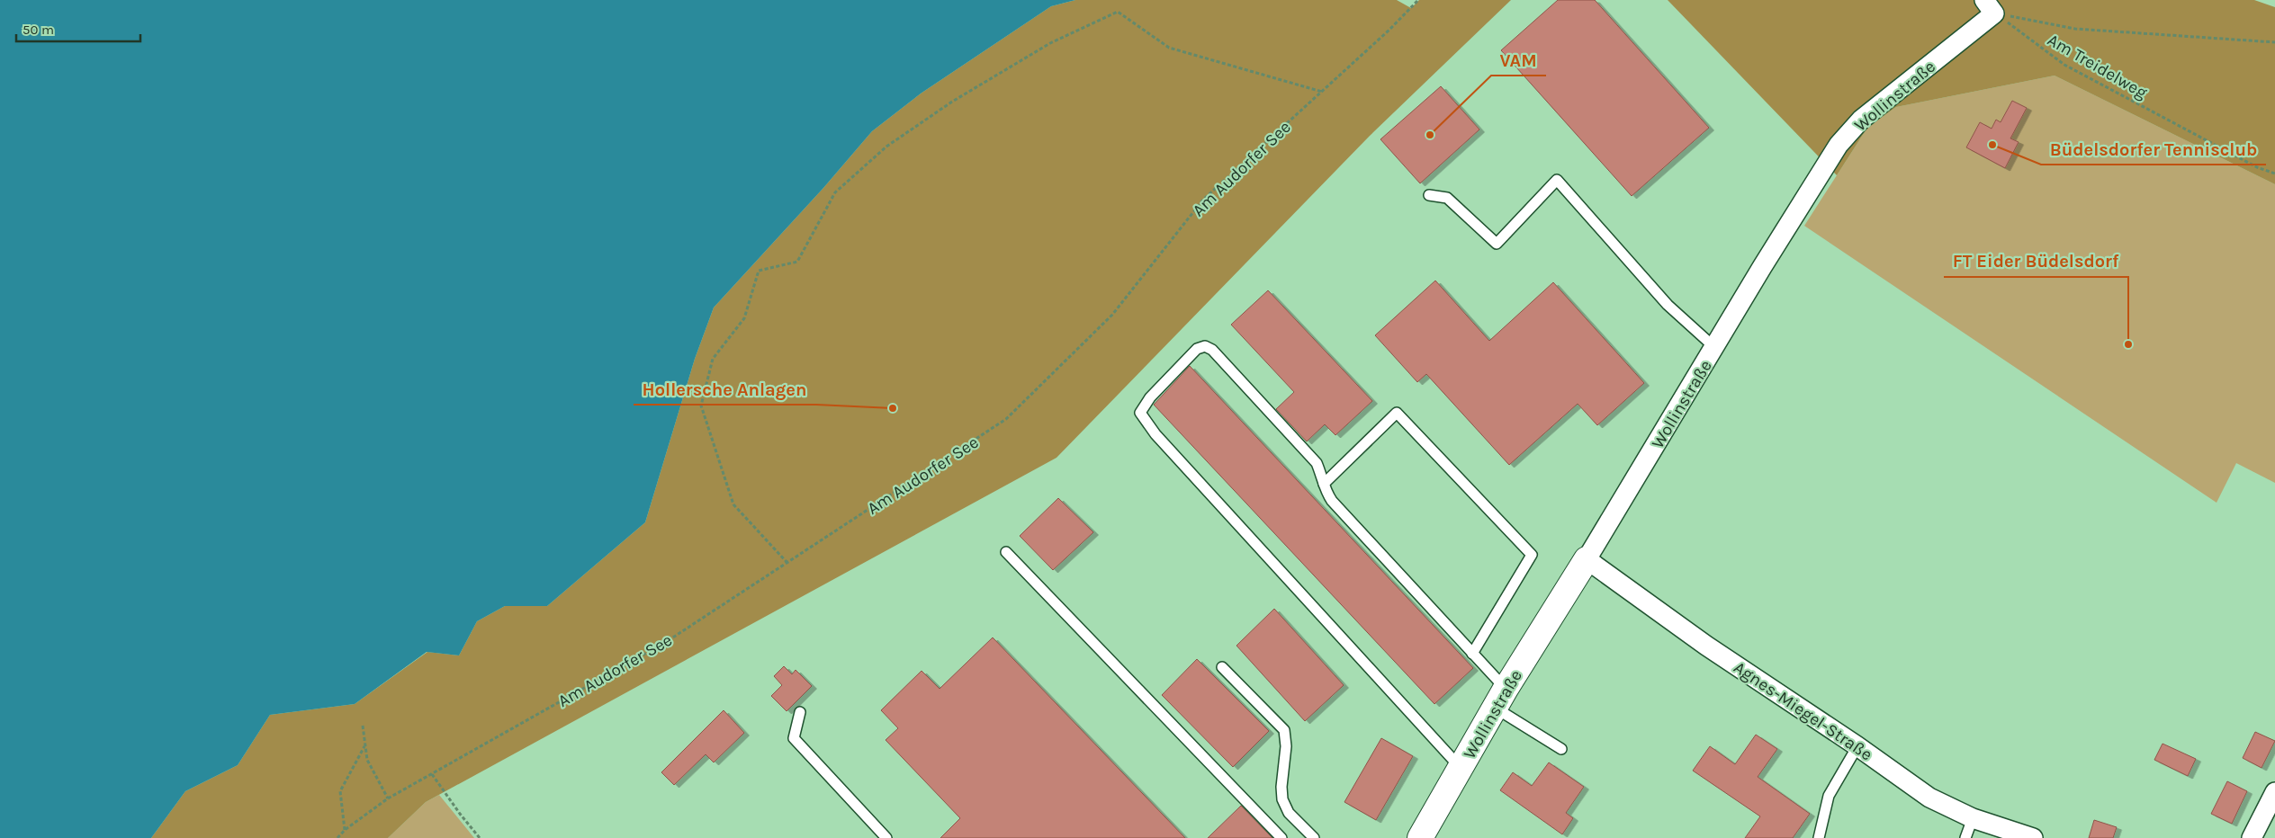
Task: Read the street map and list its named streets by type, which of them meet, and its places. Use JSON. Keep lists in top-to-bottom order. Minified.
{"streets":{"street":["Wollinstraße","Agnes-Miegel-Straße"],"path":["Am Treidelweg","Am Audorfer See"]},"crossings":[["Am Treidelweg","Wollinstraße"],["Wollinstraße","Agnes-Miegel-Straße"]],"places":["VAM","Büdelsdorfer Tennisclub","FT Eider Büdelsdorf","Hollersche Anlagen"],"scale_bar":"50 m"}
